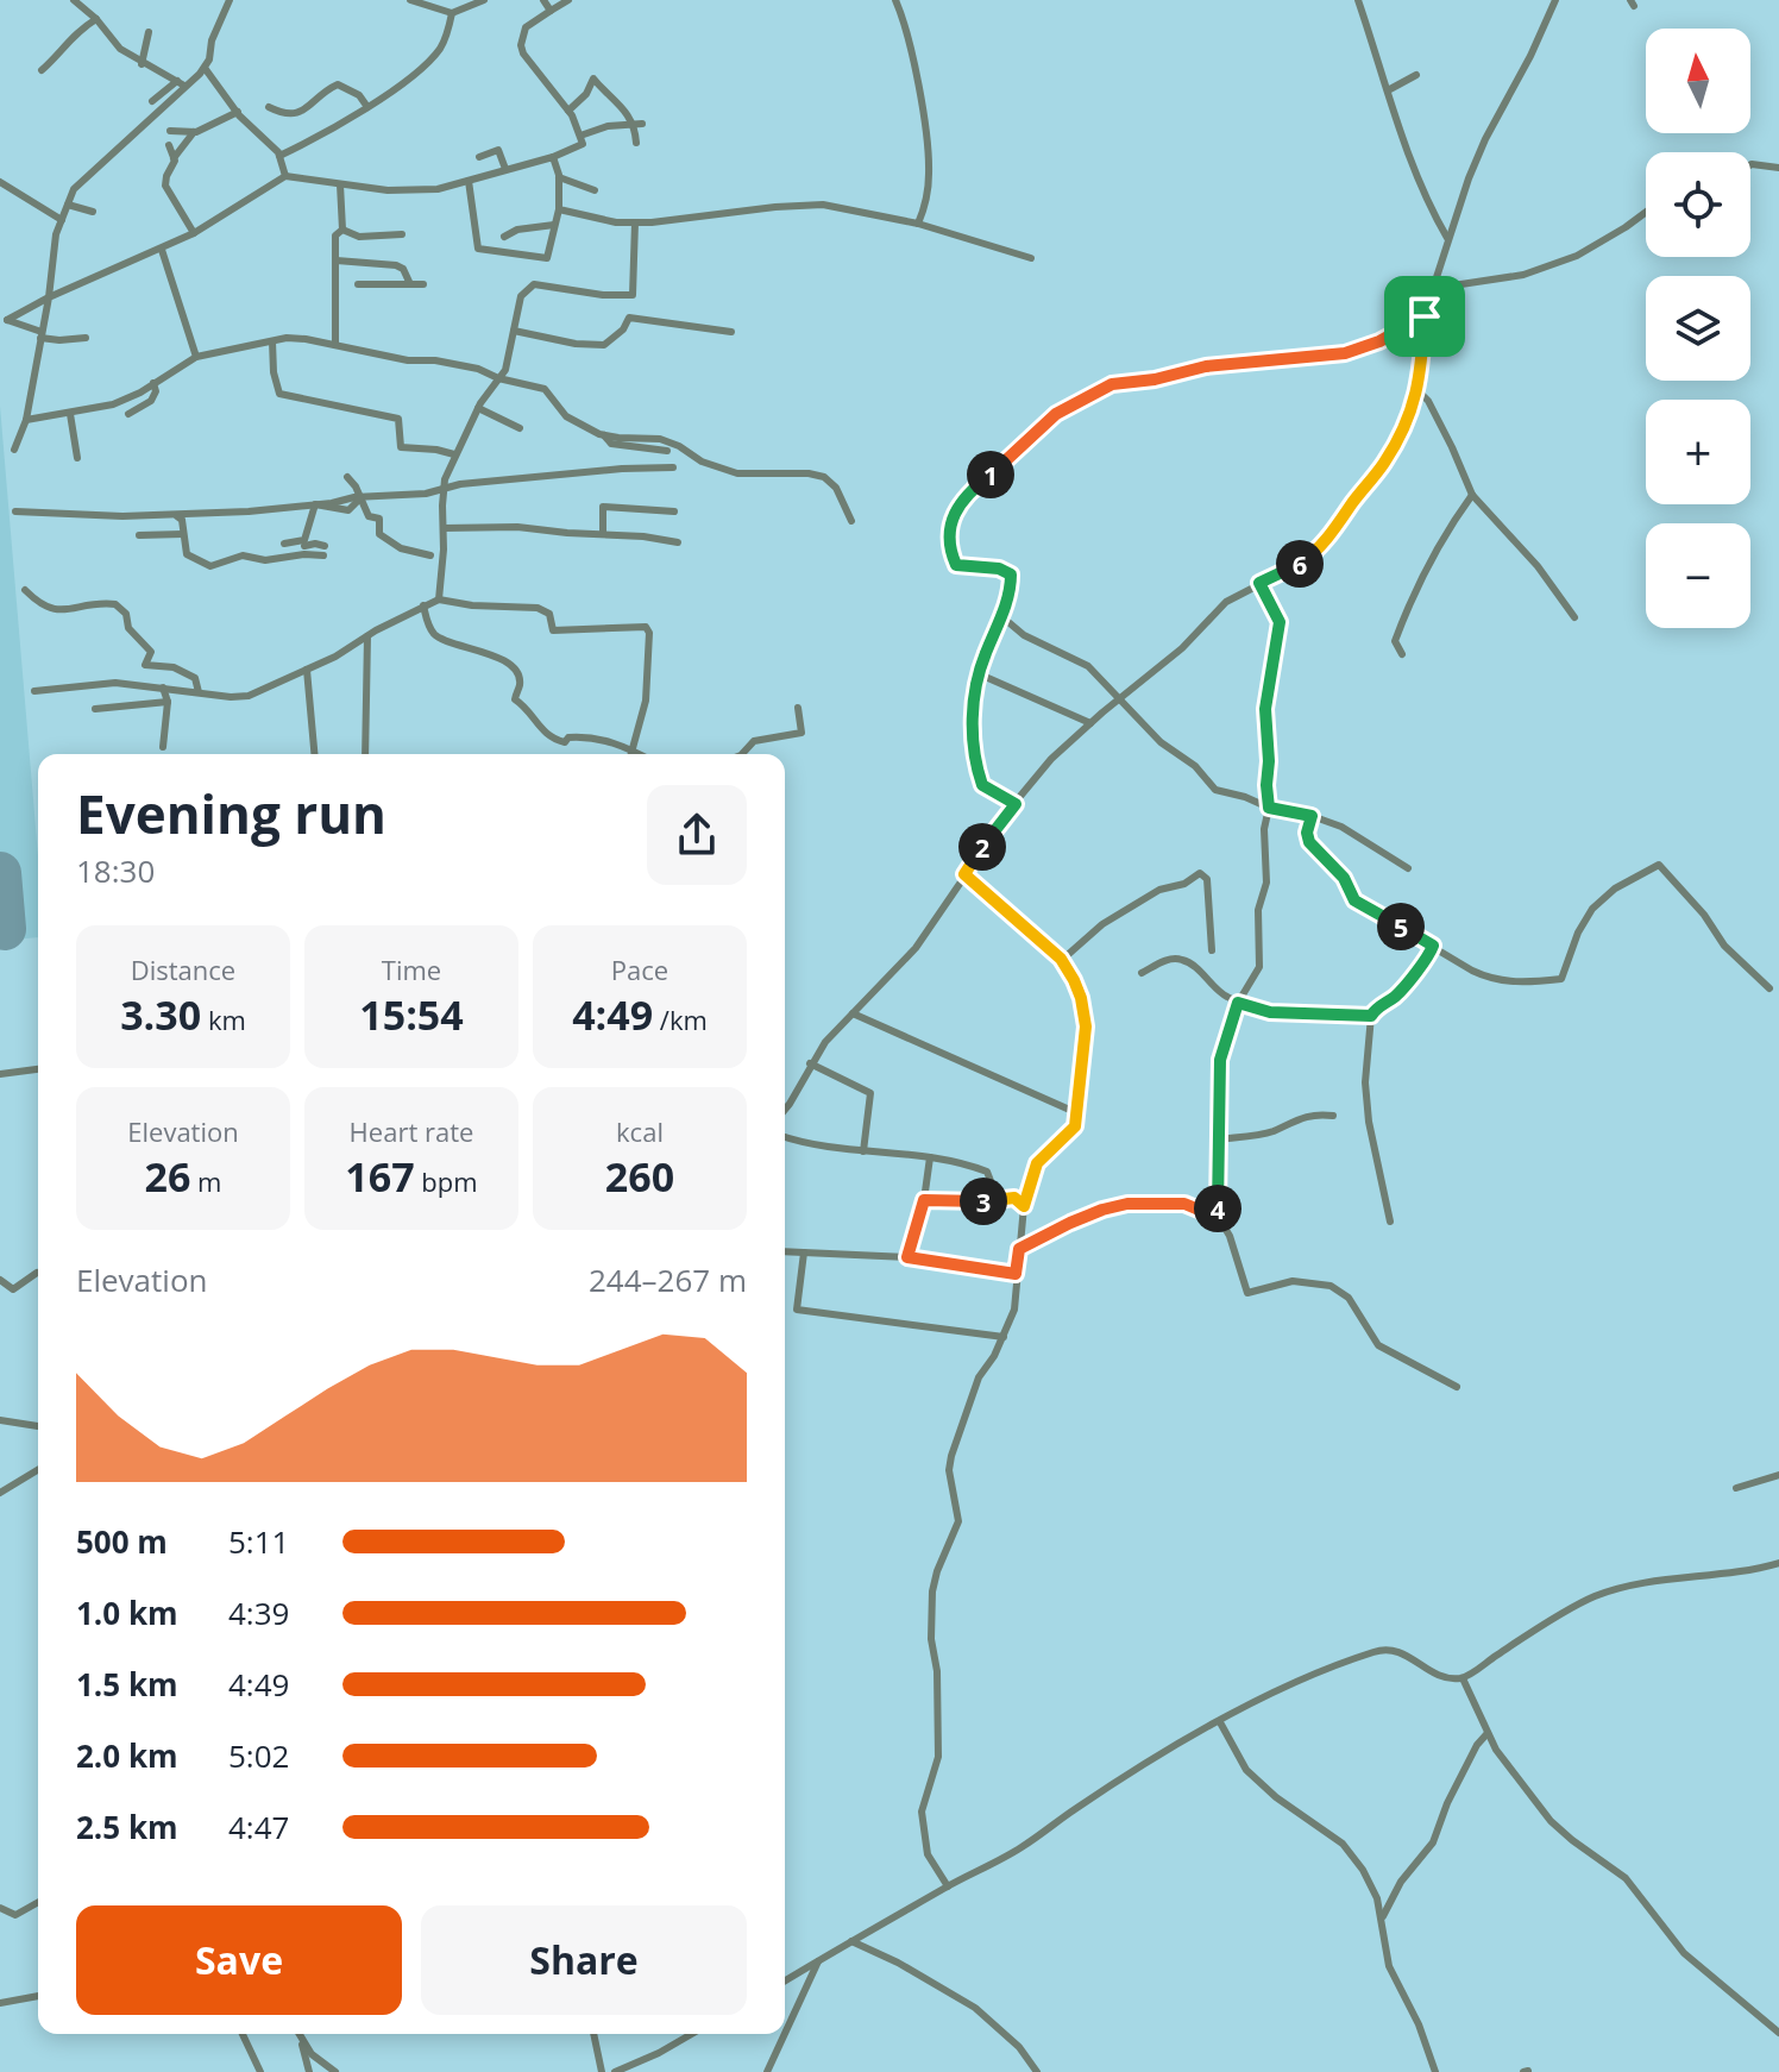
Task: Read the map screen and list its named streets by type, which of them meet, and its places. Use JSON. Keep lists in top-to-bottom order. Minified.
{"north":"top","page":{"map_buttons":["+","−"],"pins":["1","6","2","5","3","4"],"heading":["Evening run","18:30"],"stats":[["Distance","3.30 km"],["Time","15:54"],["Pace","4:49 /km"],["Elevation","26 m"],["Heart rate","167 bpm"],["kcal","260"]],"chart":["Elevation","244–267 m"],"list":[{"name":"500 m","note":"5:11"},{"name":"1.0 km","note":"4:39"},{"name":"1.5 km","note":"4:49"},{"name":"2.0 km","note":"5:02"},{"name":"2.5 km","note":"4:47"}],"buttons":["Save","Share"]}}
